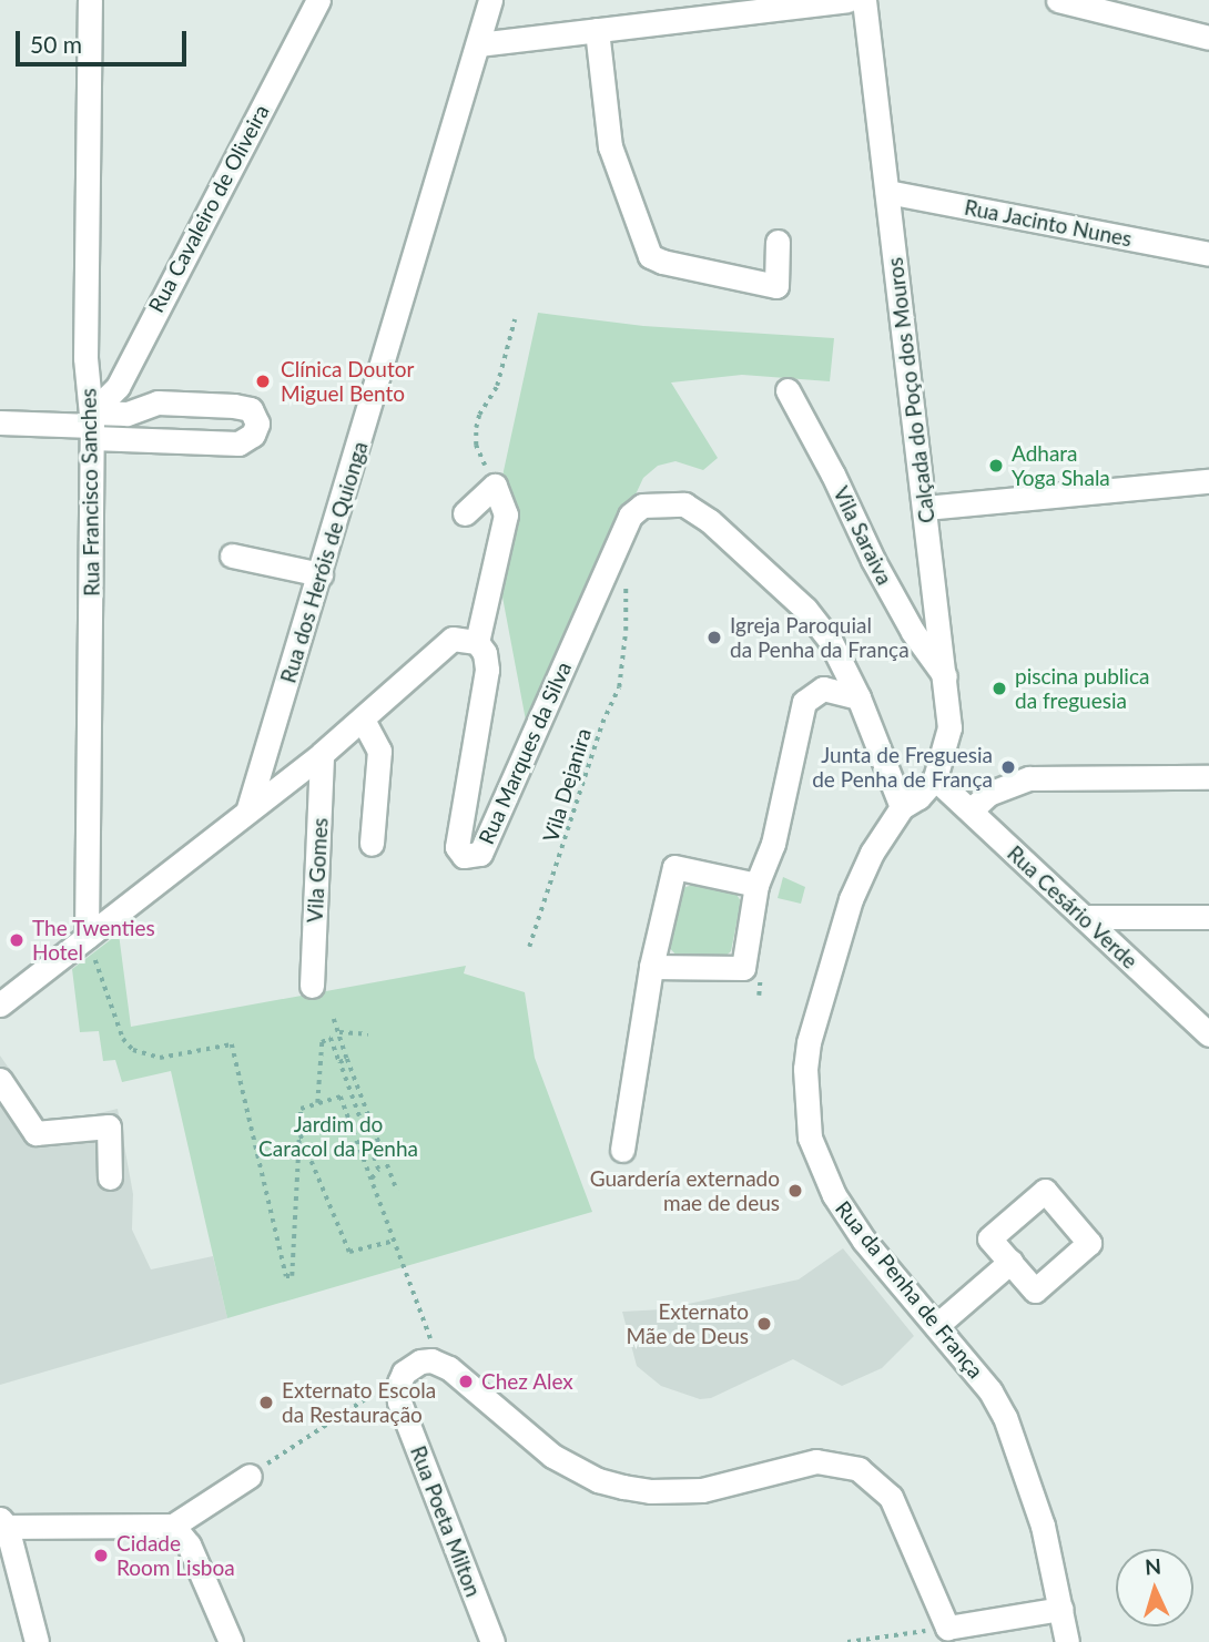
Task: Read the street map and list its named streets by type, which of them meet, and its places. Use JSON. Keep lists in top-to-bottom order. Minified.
{"streets":{"street":["Rua Cavaleiro de Oliveira","Rua Jacinto Nunes","Calçada do Poço dos Mouros","Rua Francisco Sanches","Vila Saraiva","Rua dos Heróis de Quionga","Rua Marques da Silva","Vila Gomes","Rua Cesário Verde","Rua da Penha de França","Rua Poeta Milton"],"path":["Vila Dejanira"]},"crossings":[["Rua Cavaleiro de Oliveira","Rua Francisco Sanches"],["Rua Jacinto Nunes","Calçada do Poço dos Mouros"],["Calçada do Poço dos Mouros","Vila Saraiva"],["Calçada do Poço dos Mouros","Rua Cesário Verde"],["Calçada do Poço dos Mouros","Rua da Penha de França"],["Rua Cesário Verde","Rua da Penha de França"]],"parks":["Jardim do Caracol da Penha"],"places":["Clínica Doutor Miguel Bento","Adhara Yoga Shala","Igreja Paroquial da Penha da França","piscina publica da freguesia","Junta de Freguesia de Penha de França","The Twenties Hotel","Guardería externado mae de deus","Externato Mãe de Deus","Chez Alex","Externato Escola da Restauração","Cidade Room Lisboa"],"scale_bar":"50 m","north":"top"}
